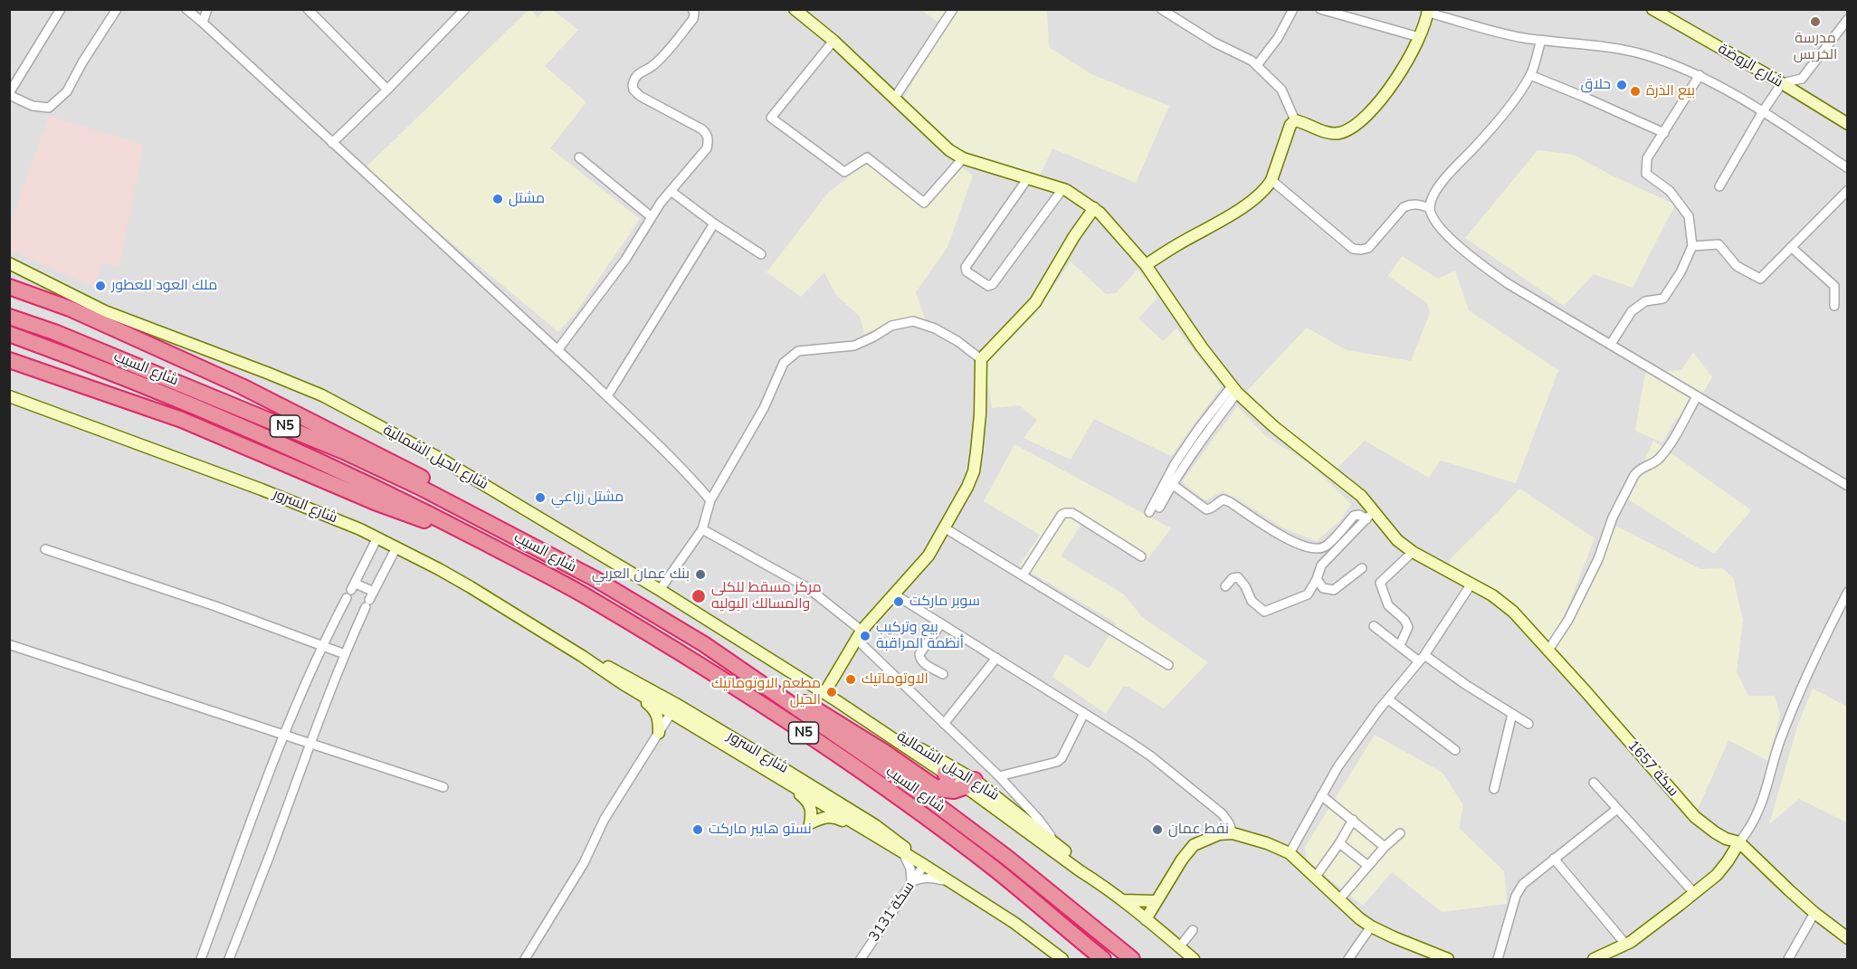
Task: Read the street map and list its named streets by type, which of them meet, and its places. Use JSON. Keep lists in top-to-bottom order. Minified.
{"streets":{"highway":["شارع السيب","N5"],"street":["شارع الروضة","شارع الحيل الشمالية","شارع السرور","سكة 1657","سكة 3131"]},"crossings":[["شارع السرور","سكة 3131"]],"places":["مدرسة الخريس","حلاق","بيع الذرة","مشتل","ملك العود للعطور","مشتل زراعي","بنك عمان العربي","مركز مسقط للكلى والمسالك البوليه","سوبر ماركت","بيع وتركيب أنظمة المراقبة","الاوتوماتيك","مطعم الاوتوماتيك الحيل","نستو هايبر ماركت","نفط عمان"]}
